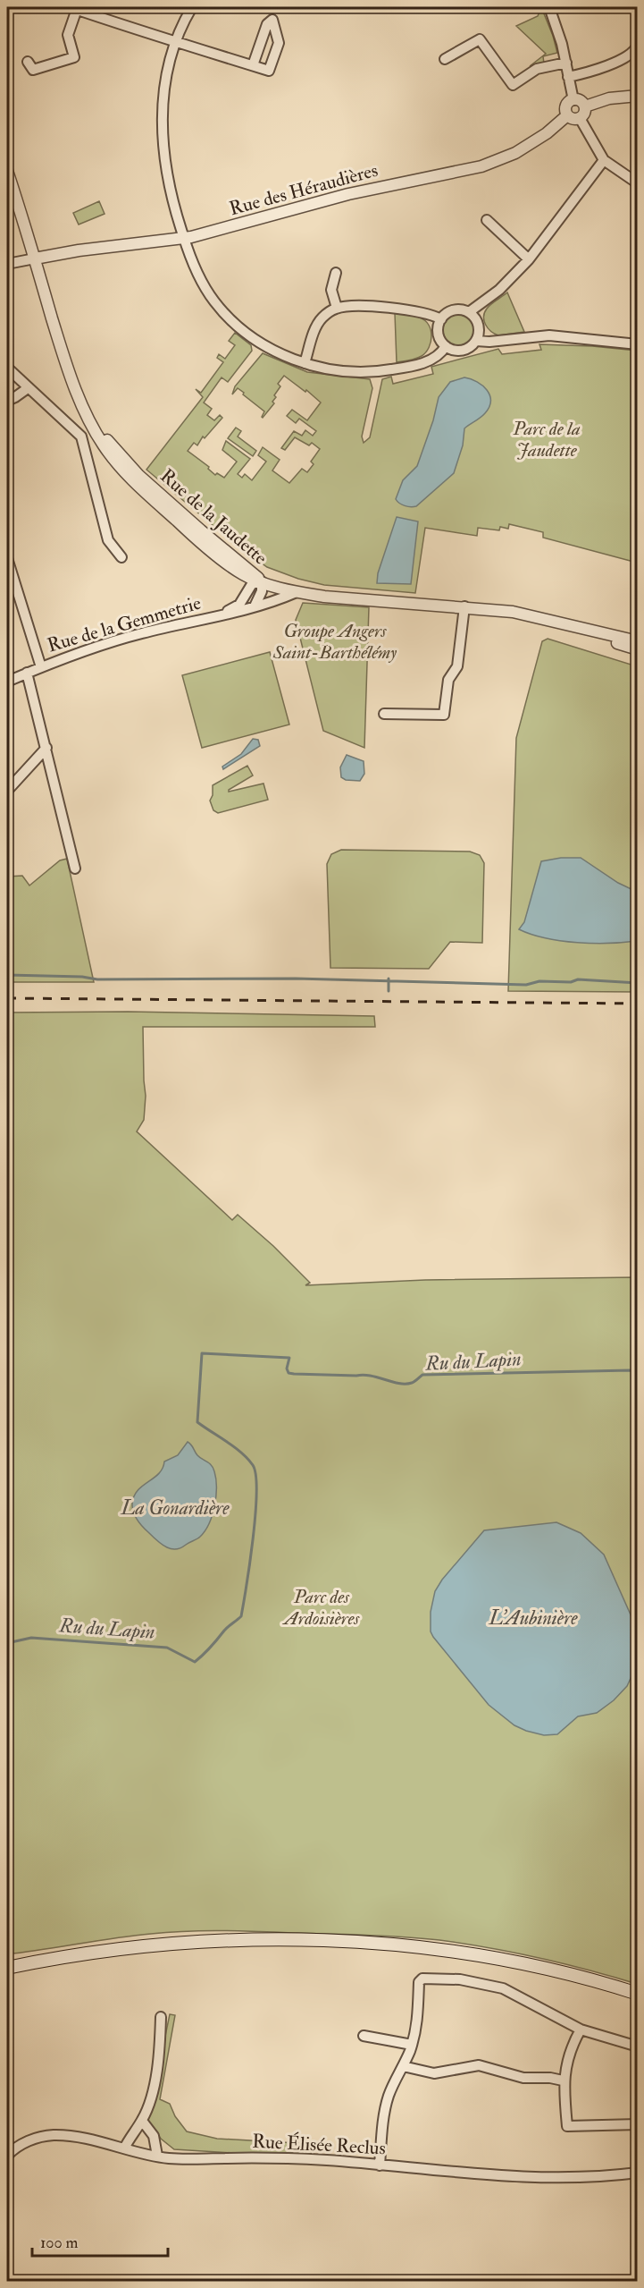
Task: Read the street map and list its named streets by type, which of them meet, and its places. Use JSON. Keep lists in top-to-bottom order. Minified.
{"streets":{"street":["Rue des Héraudières","Rue de la Jaudette","Rue de la Gemmetrie","Rue Élisée Reclus"]},"crossings":[["Rue des Héraudières","Rue de la Jaudette"],["Rue de la Jaudette","Rue de la Gemmetrie"]],"water":["Ru du Lapin","La Gonardière","L'Aubinière"],"parks":["Parc de la Jaudette","Groupe Angers Saint-Barthélémy","Parc des Ardoisières"],"scale_bar":"100 m"}
